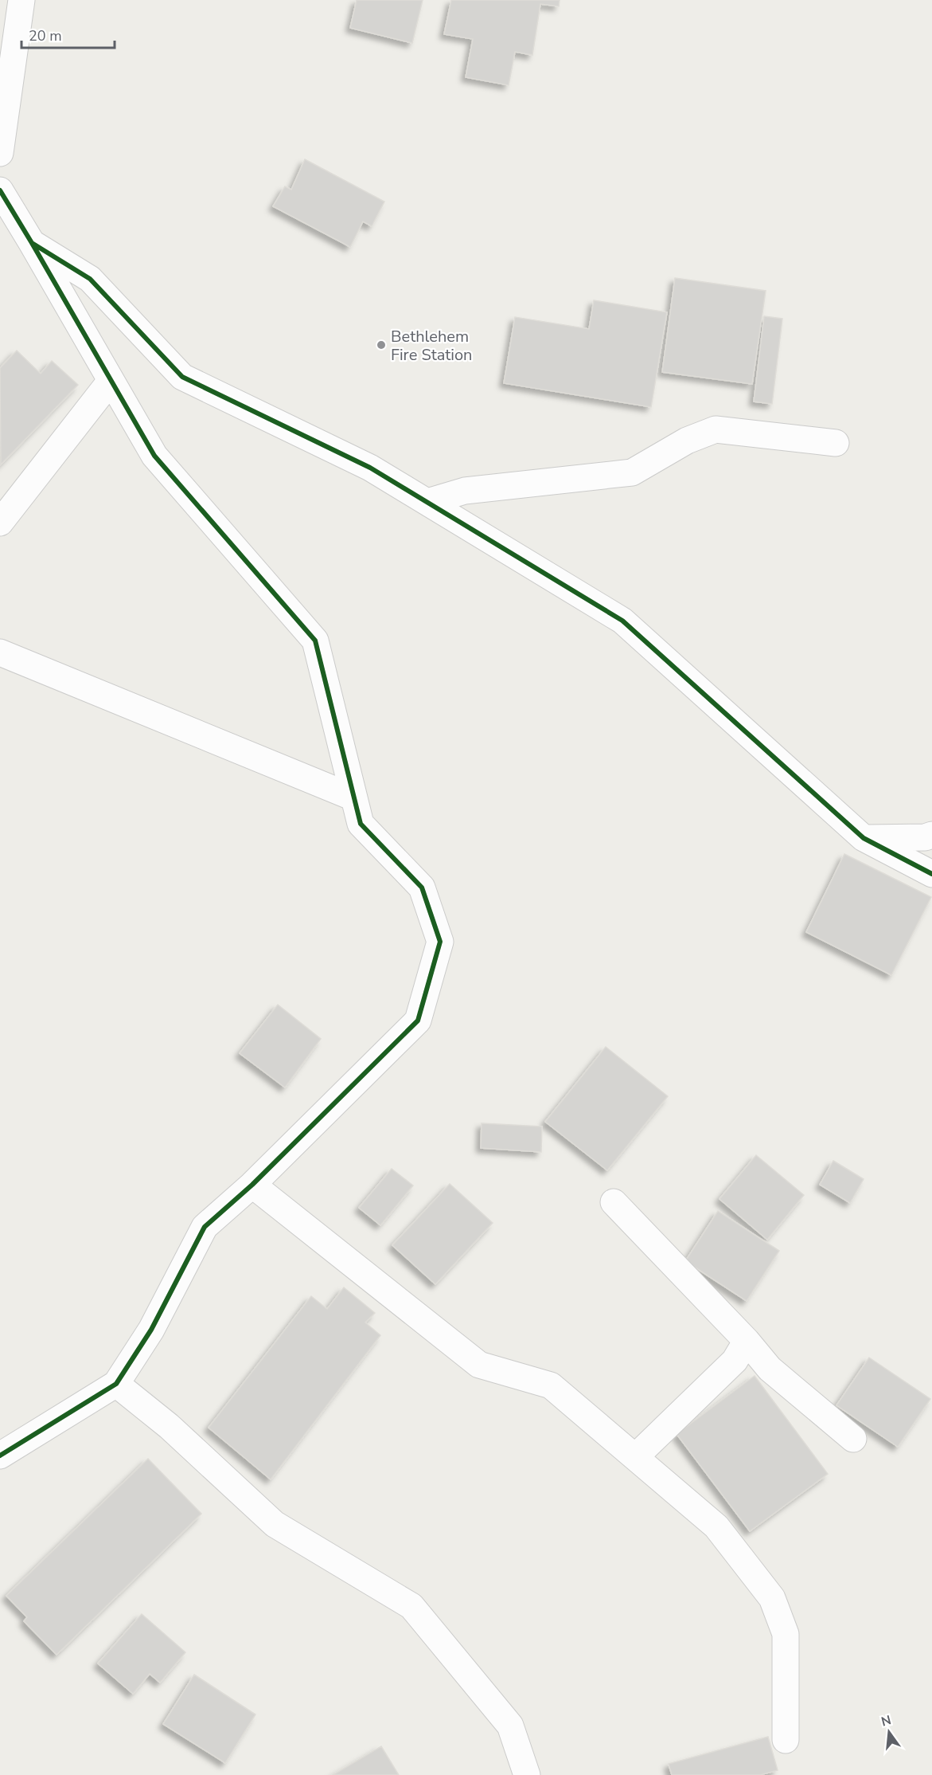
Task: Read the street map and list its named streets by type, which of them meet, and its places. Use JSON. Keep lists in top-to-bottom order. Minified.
{"places":["Bethlehem Fire Station"],"scale_bar":"20 m","north":"top"}
